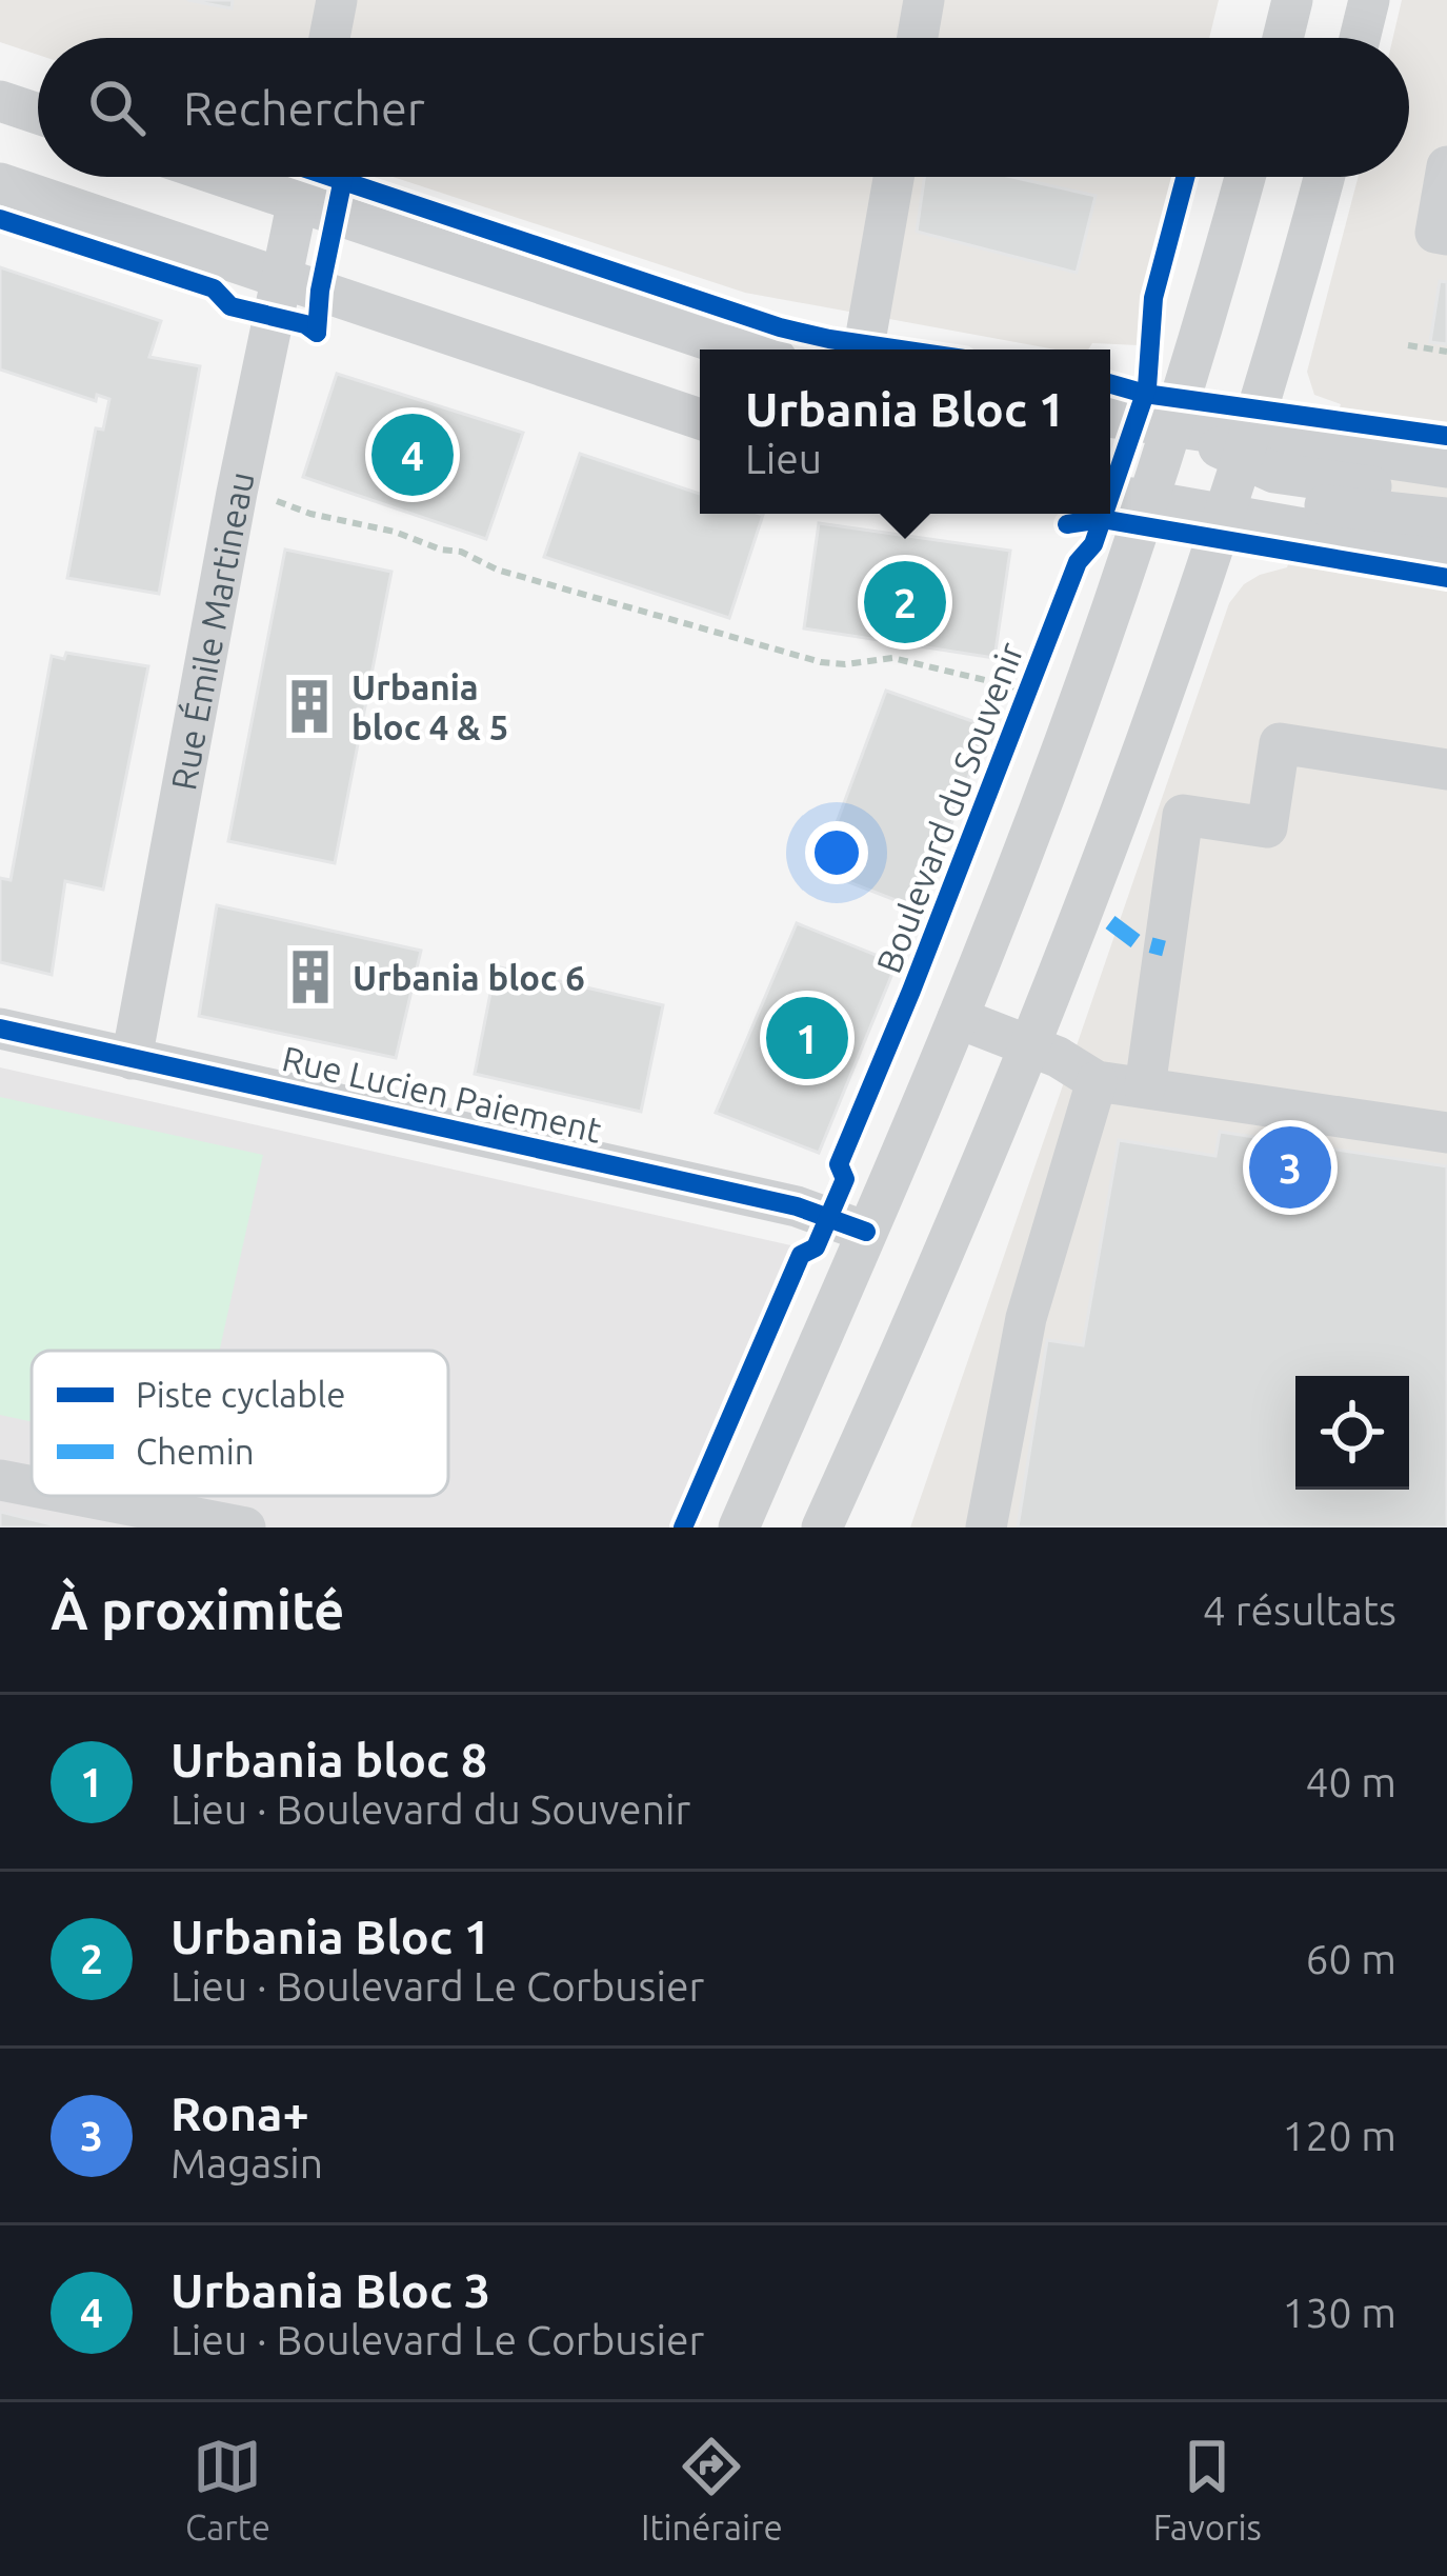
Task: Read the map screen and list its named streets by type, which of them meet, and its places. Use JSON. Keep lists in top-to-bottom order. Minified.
{"streets":{"street":["Rue Émile Martineau","Rue Lucien Paiement"],"cycle path":["Boulevard du Souvenir"]},"crossings":[["Rue Émile Martineau","Rue Lucien Paiement"]],"places":{"building":["Urbania bloc 4 & 5","Urbania bloc 6"]},"legend":["Piste cyclable","Chemin"],"page":{"search":"Rechercher","popup":["Urbania Bloc 1","Lieu"],"pins":["4","2","1","3"],"heading":["À proximité","4 résultats"],"list":[{"mark":"1","name":"Urbania bloc 8","note":"Lieu · Boulevard du Souvenir","value":"40 m"},{"mark":"2","name":"Urbania Bloc 1","note":"Lieu · Boulevard Le Corbusier","value":"60 m"},{"mark":"3","name":"Rona+","note":"Magasin","value":"120 m"},{"mark":"4","name":"Urbania Bloc 3","note":"Lieu · Boulevard Le Corbusier","value":"130 m"}],"nav":["Carte","Itinéraire","Favoris"]}}
